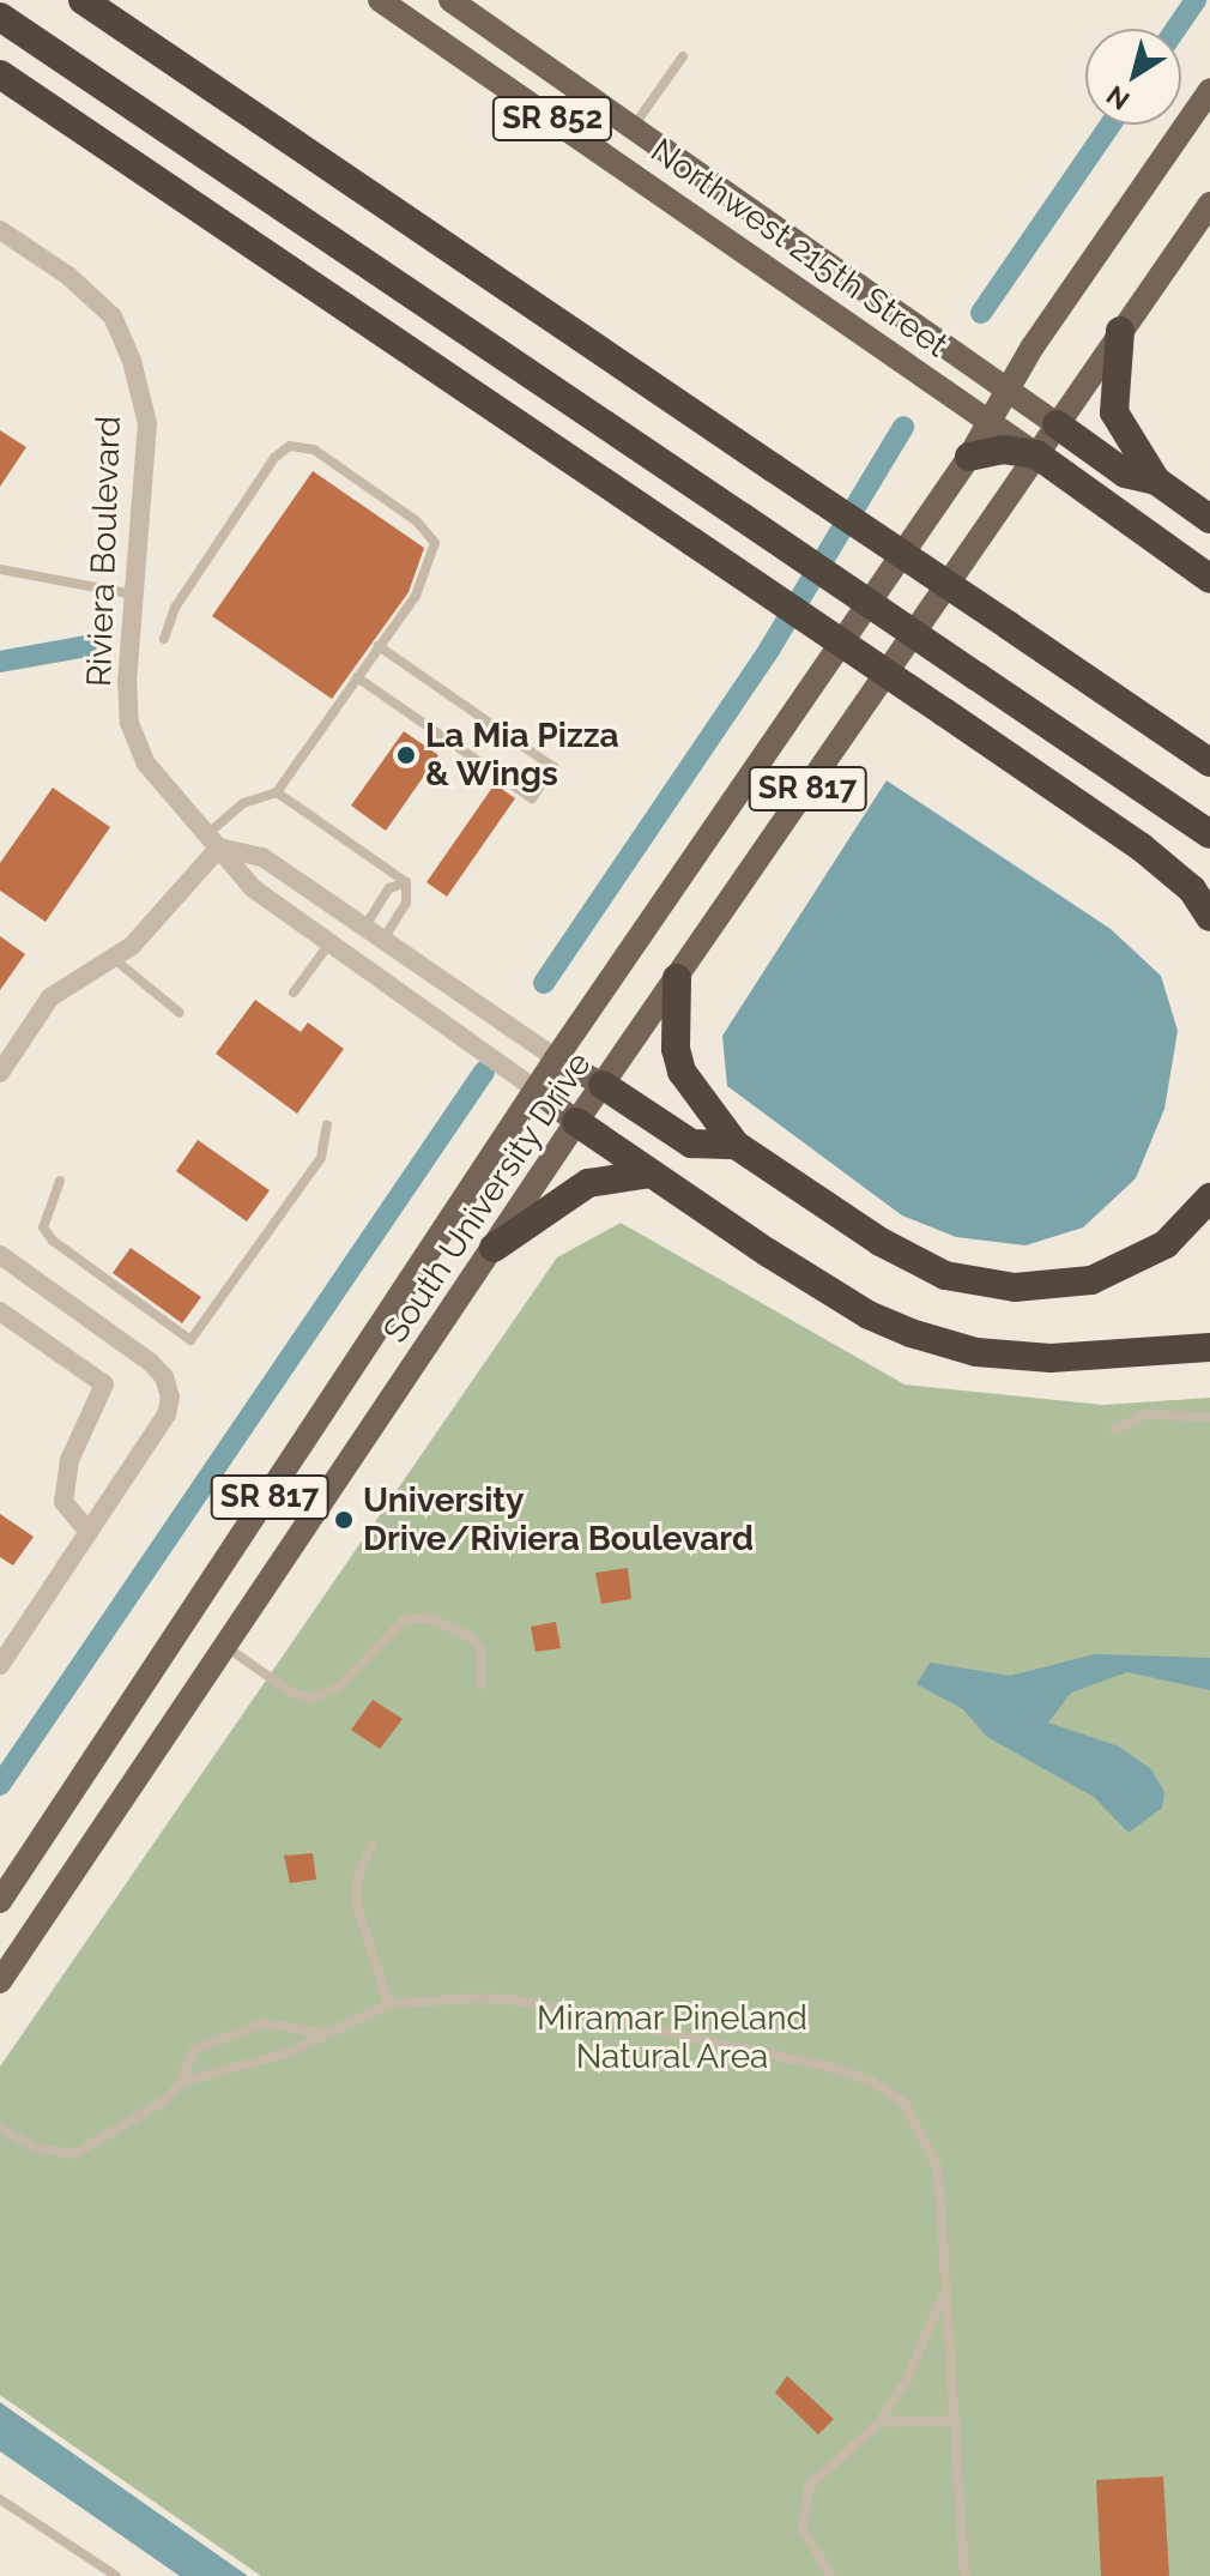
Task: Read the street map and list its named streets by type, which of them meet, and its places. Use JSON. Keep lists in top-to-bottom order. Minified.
{"streets":{"main road":["SR 852","Northwest 215th Street","SR 817","South University Drive"],"street":["Riviera Boulevard"]},"crossings":[["Northwest 215th Street","SR 817"],["Northwest 215th Street","South University Drive"],["Riviera Boulevard","South University Drive"],["SR 817","South University Drive"]],"parks":["Miramar Pineland Natural Area"],"places":["La Mia Pizza & Wings","University Drive/Riviera Boulevard"],"north":"bottom left"}
